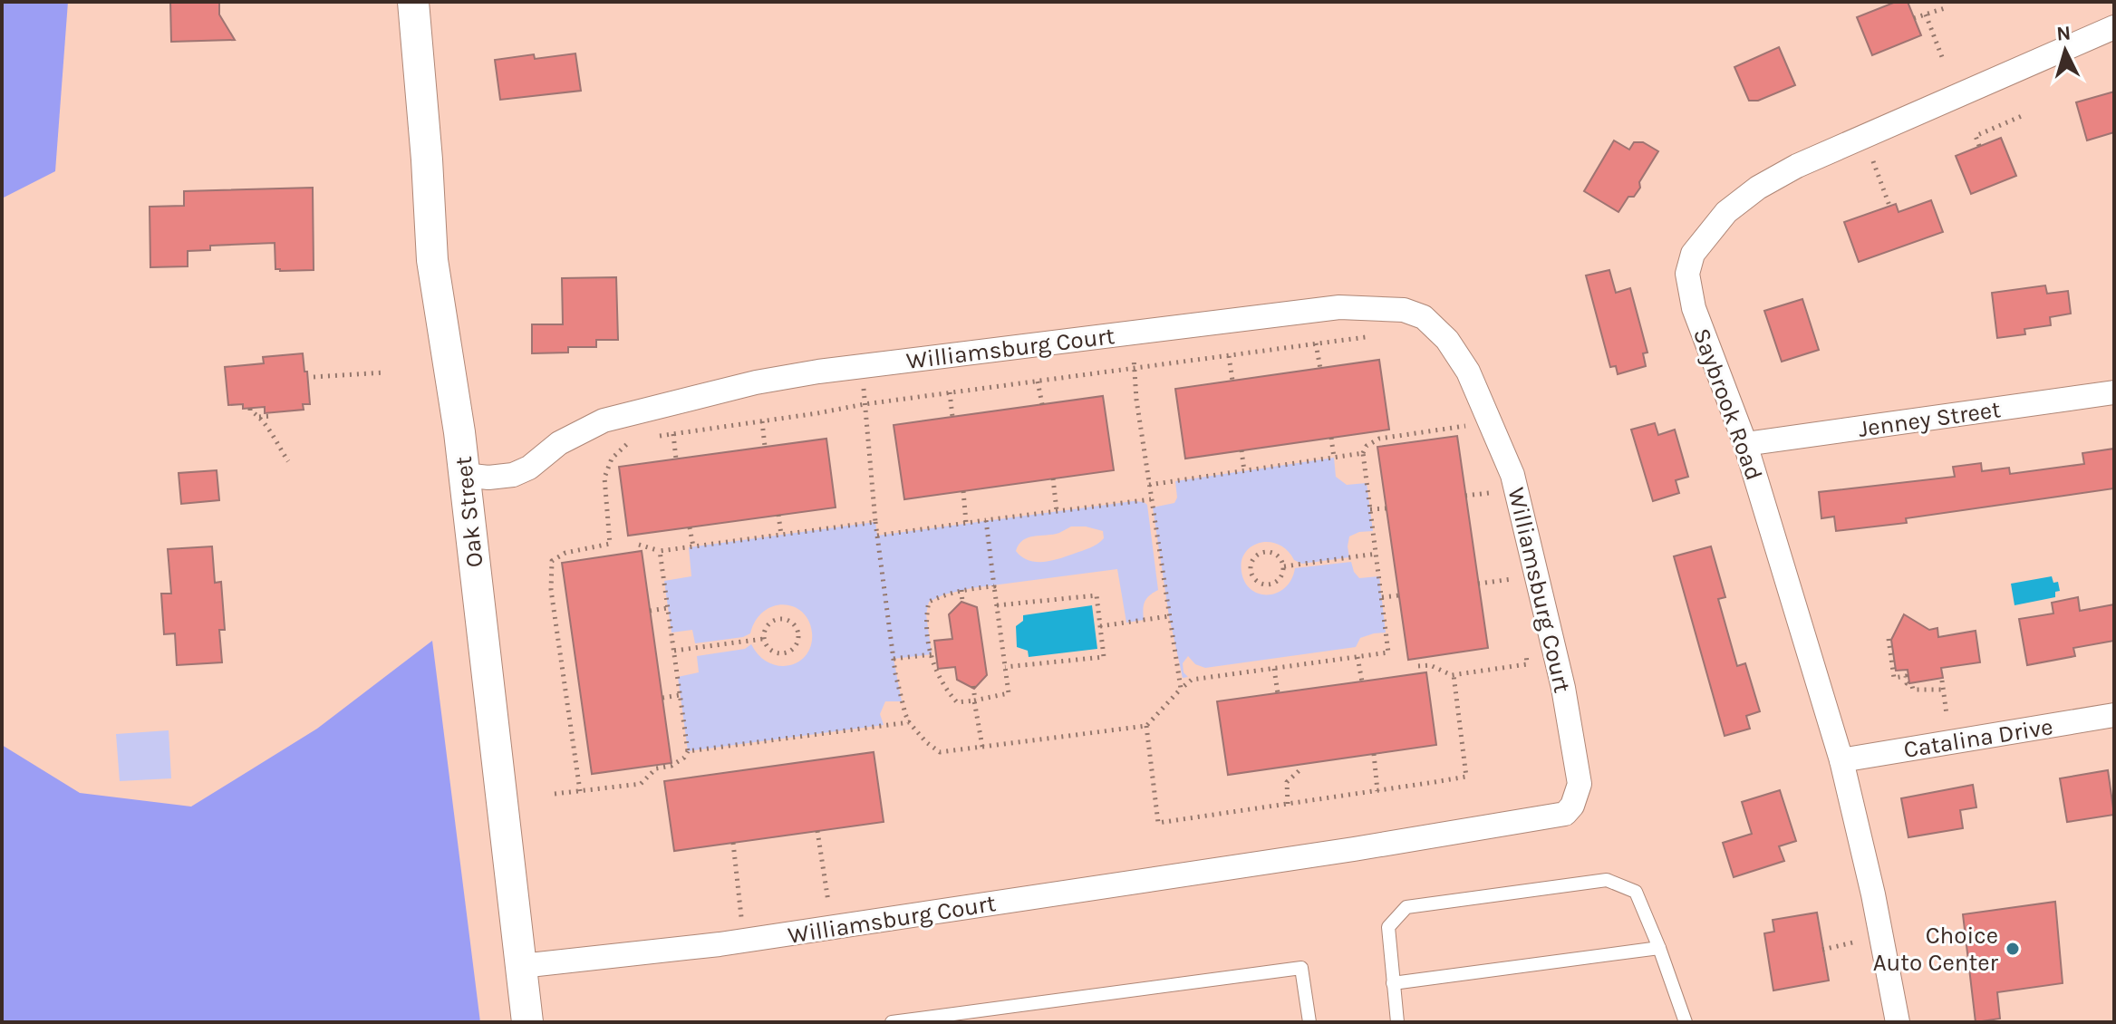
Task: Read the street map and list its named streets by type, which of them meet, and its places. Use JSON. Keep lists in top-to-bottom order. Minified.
{"streets":{"street":["Williamsburg Court","Saybrook Road","Jenney Street","Oak Street","Catalina Drive"]},"crossings":[["Williamsburg Court","Oak Street"],["Saybrook Road","Jenney Street"],["Saybrook Road","Catalina Drive"]],"places":["Choice Auto Center"],"north":"top"}
